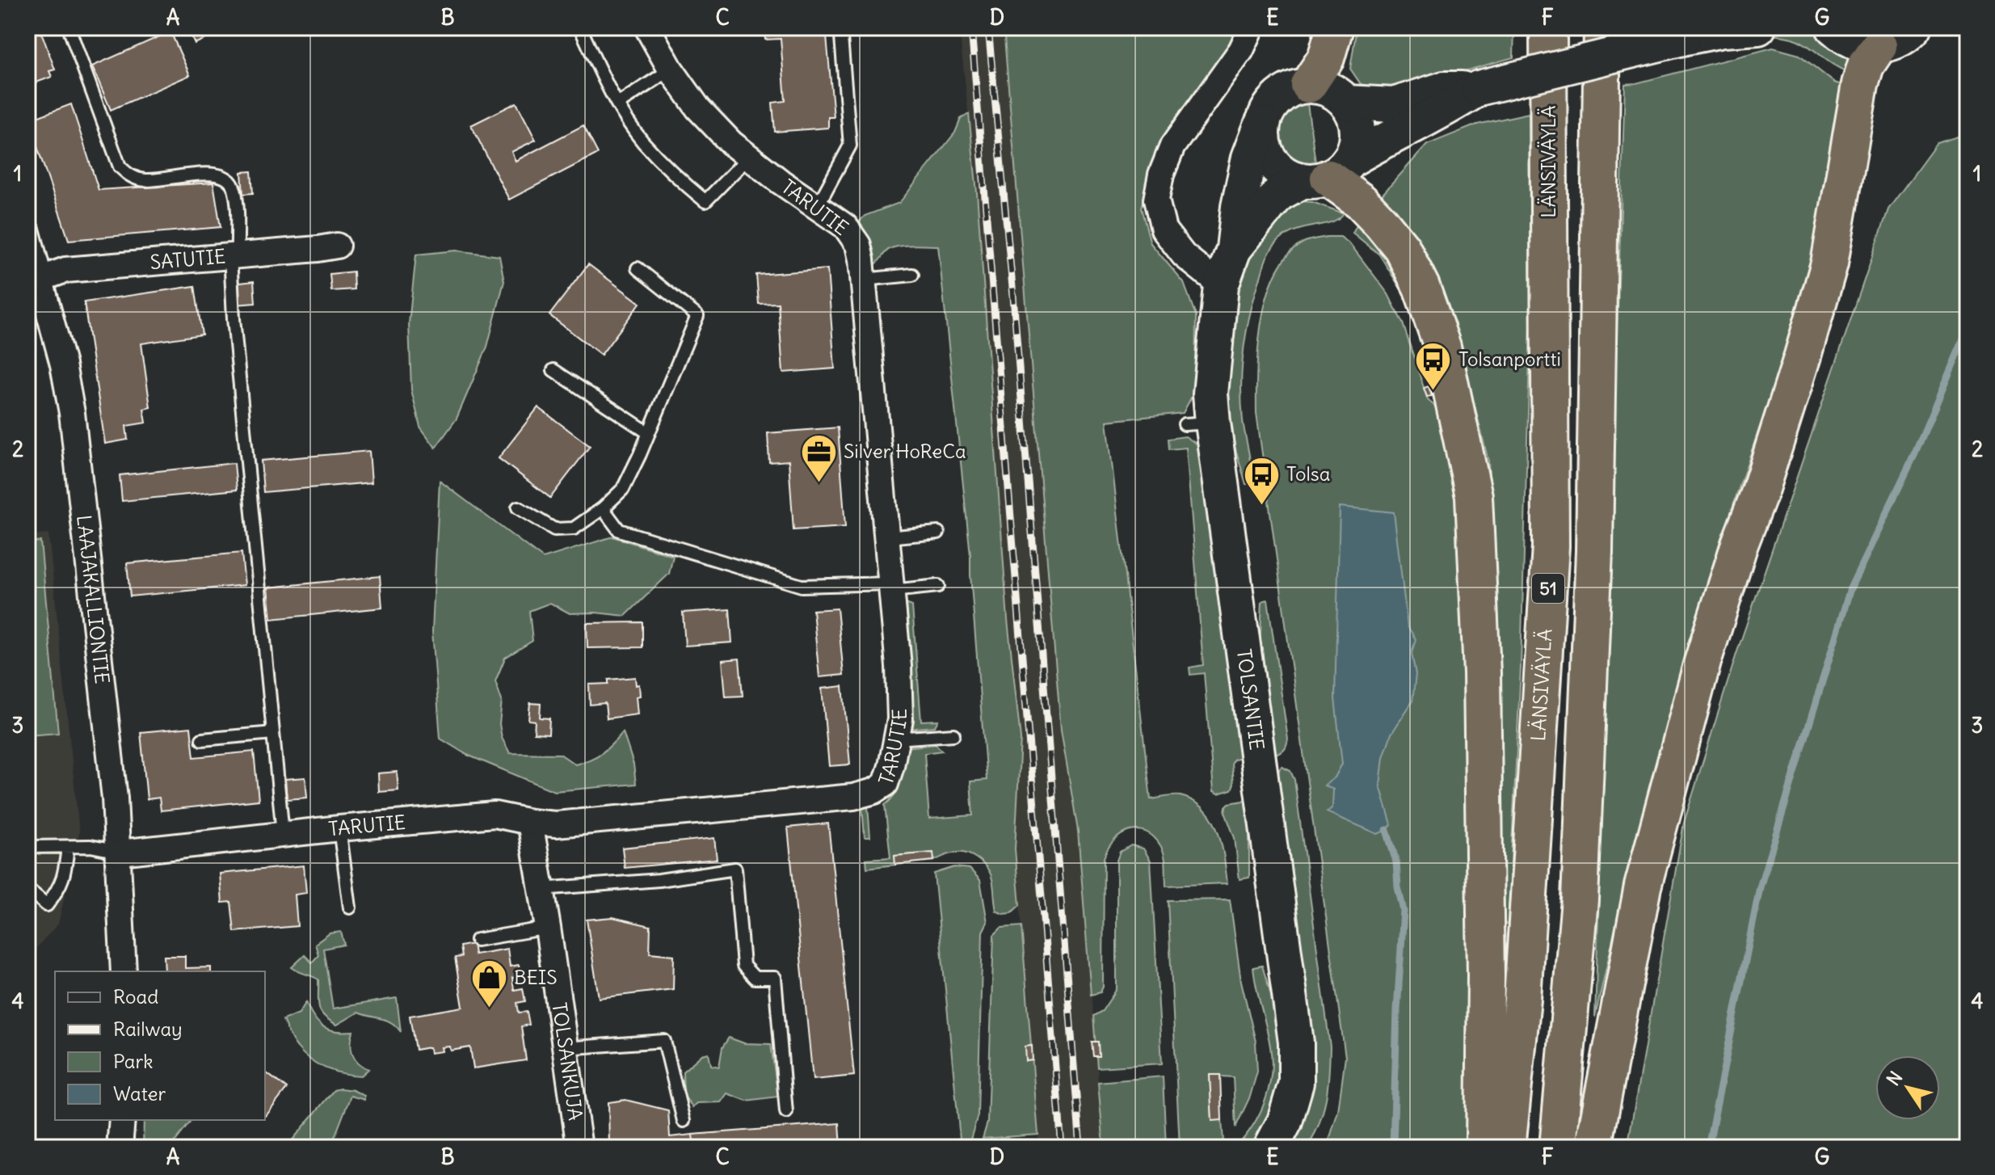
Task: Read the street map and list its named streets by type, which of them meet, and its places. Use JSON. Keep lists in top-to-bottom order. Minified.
{"streets":{"highway":["LÄNSIVÄYLÄ","51"],"street":["TARUTIE","SATUTIE","LAAJAKALLIONTIE","TOLSANTIE","TOLSANKUJA"]},"crossings":[["TARUTIE","LAAJAKALLIONTIE"],["TARUTIE","TOLSANKUJA"],["SATUTIE","LAAJAKALLIONTIE"]],"places":{"bus stop":["Tolsanportti","Tolsa"],"office":["Silver HoReCa"],"shop":["BEIS"]},"legend":["Road","Railway","Park","Water"],"north":"top left","grid":{"columns":["A","B","C","D","E","F","G"],"rows":["1","2","3","4"]}}
